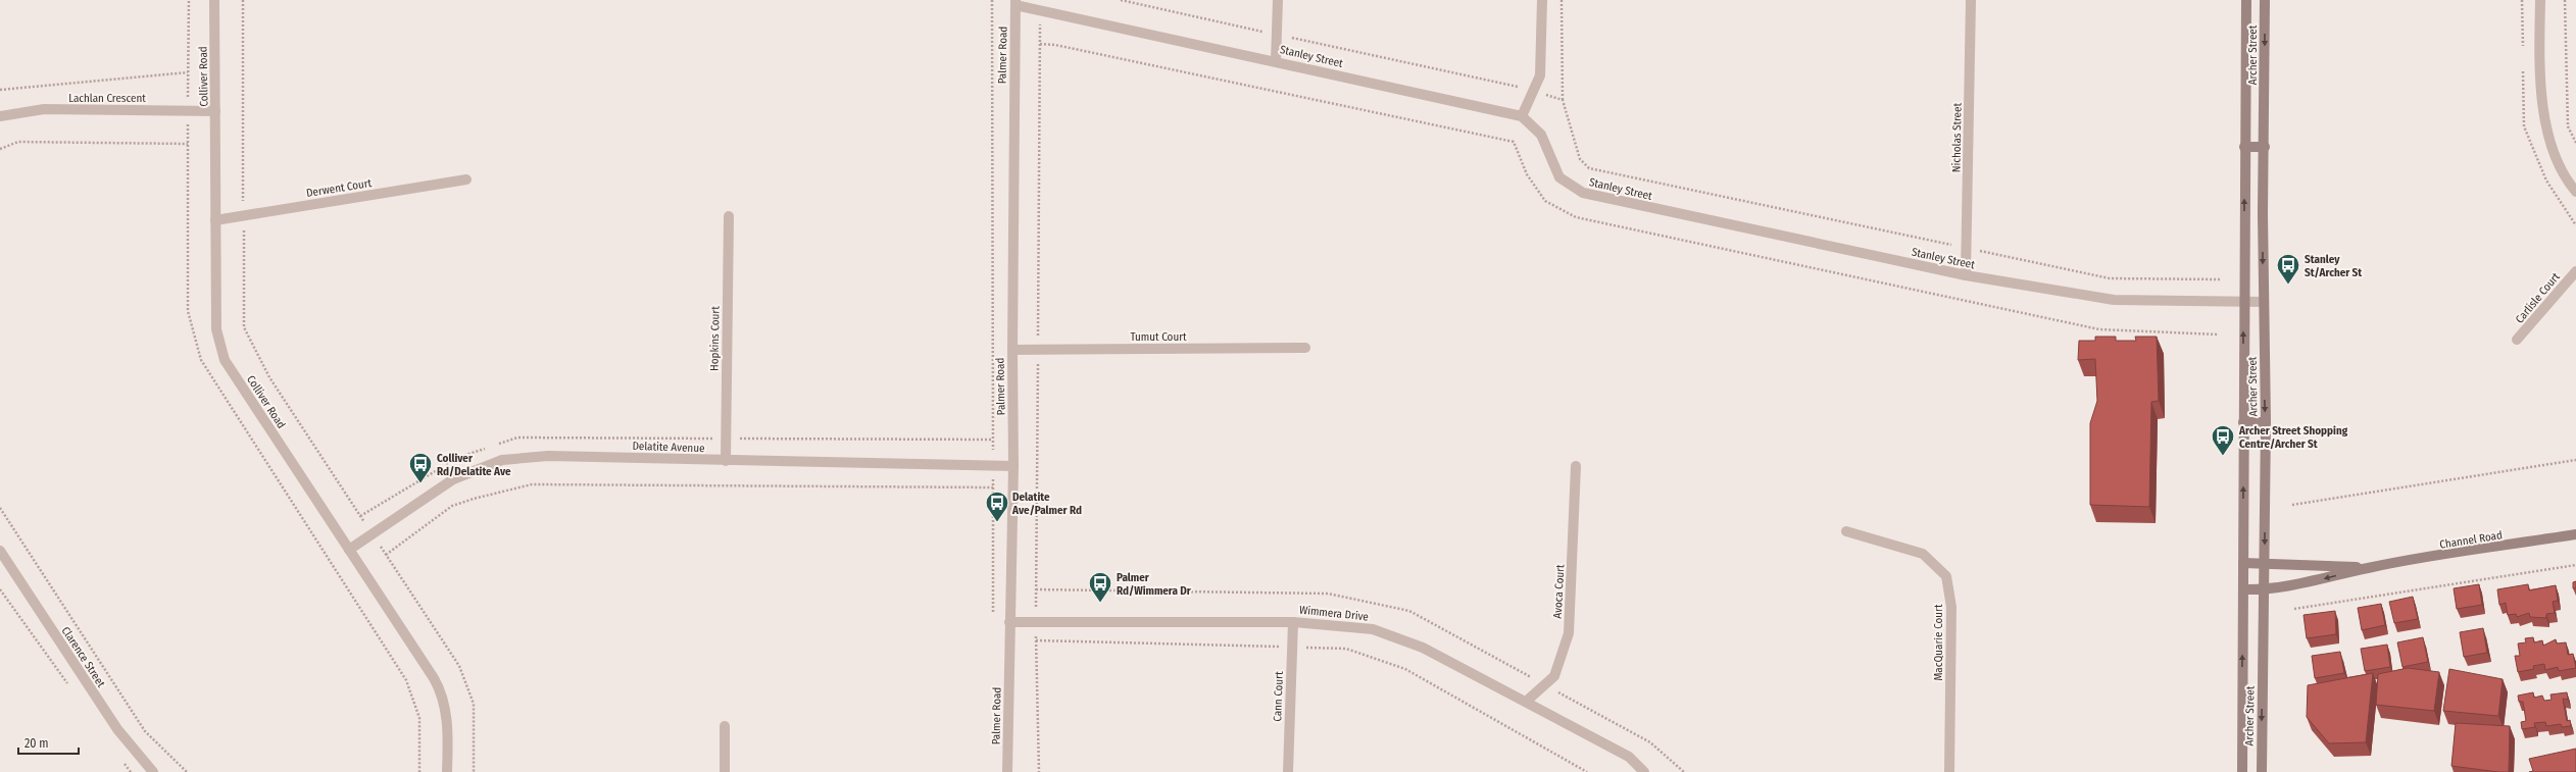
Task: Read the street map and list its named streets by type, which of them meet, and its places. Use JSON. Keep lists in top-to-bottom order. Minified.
{"streets":{"main road":["Archer Street","Channel Road"],"street":["Palmer Road","Stanley Street","Colliver Road","Lachlan Crescent","Nicholas Street","Derwent Court","Carlisle Court","Tumut Court","Hopkins Court","Delatite Avenue","Avoca Court","Wimmera Drive","MacQuarie Court","Clarence Street","Cann Court"]},"crossings":[["Palmer Road","Stanley Street"],["Palmer Road","Tumut Court"],["Palmer Road","Delatite Avenue"],["Palmer Road","Wimmera Drive"],["Archer Street","Stanley Street"],["Archer Street","Channel Road"],["Stanley Street","Nicholas Street"],["Colliver Road","Lachlan Crescent"],["Colliver Road","Derwent Court"],["Colliver Road","Delatite Avenue"],["Hopkins Court","Delatite Avenue"],["Avoca Court","Wimmera Drive"],["Wimmera Drive","Cann Court"]],"places":{"bus stop":["Stanley St/Archer St","Archer Street Shopping Centre/Archer St","Colliver Rd/Delatite Ave","Delatite Ave/Palmer Rd","Palmer Rd/Wimmera Dr"]},"scale_bar":"20 m"}
